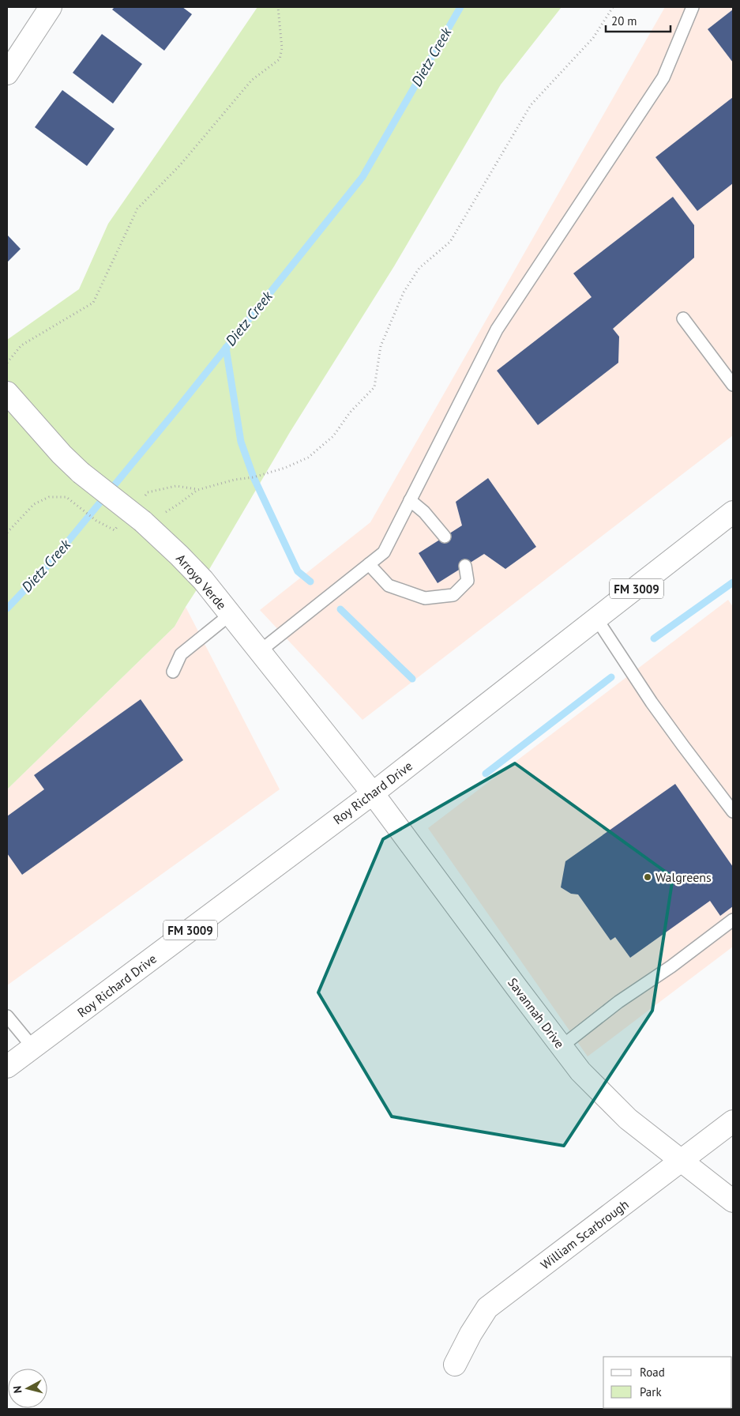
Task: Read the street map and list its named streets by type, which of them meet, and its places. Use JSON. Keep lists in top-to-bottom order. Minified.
{"streets":{"street":["Arroyo Verde","FM 3009","Roy Richard Drive","Savannah Drive","William Scarbrough"]},"crossings":[["Arroyo Verde","Roy Richard Drive"],["Arroyo Verde","Savannah Drive"],["Roy Richard Drive","Savannah Drive"],["Savannah Drive","William Scarbrough"]],"water":["Dietz Creek"],"places":["Walgreens"],"legend":["Road","Park"],"scale_bar":"20 m","north":"left"}
